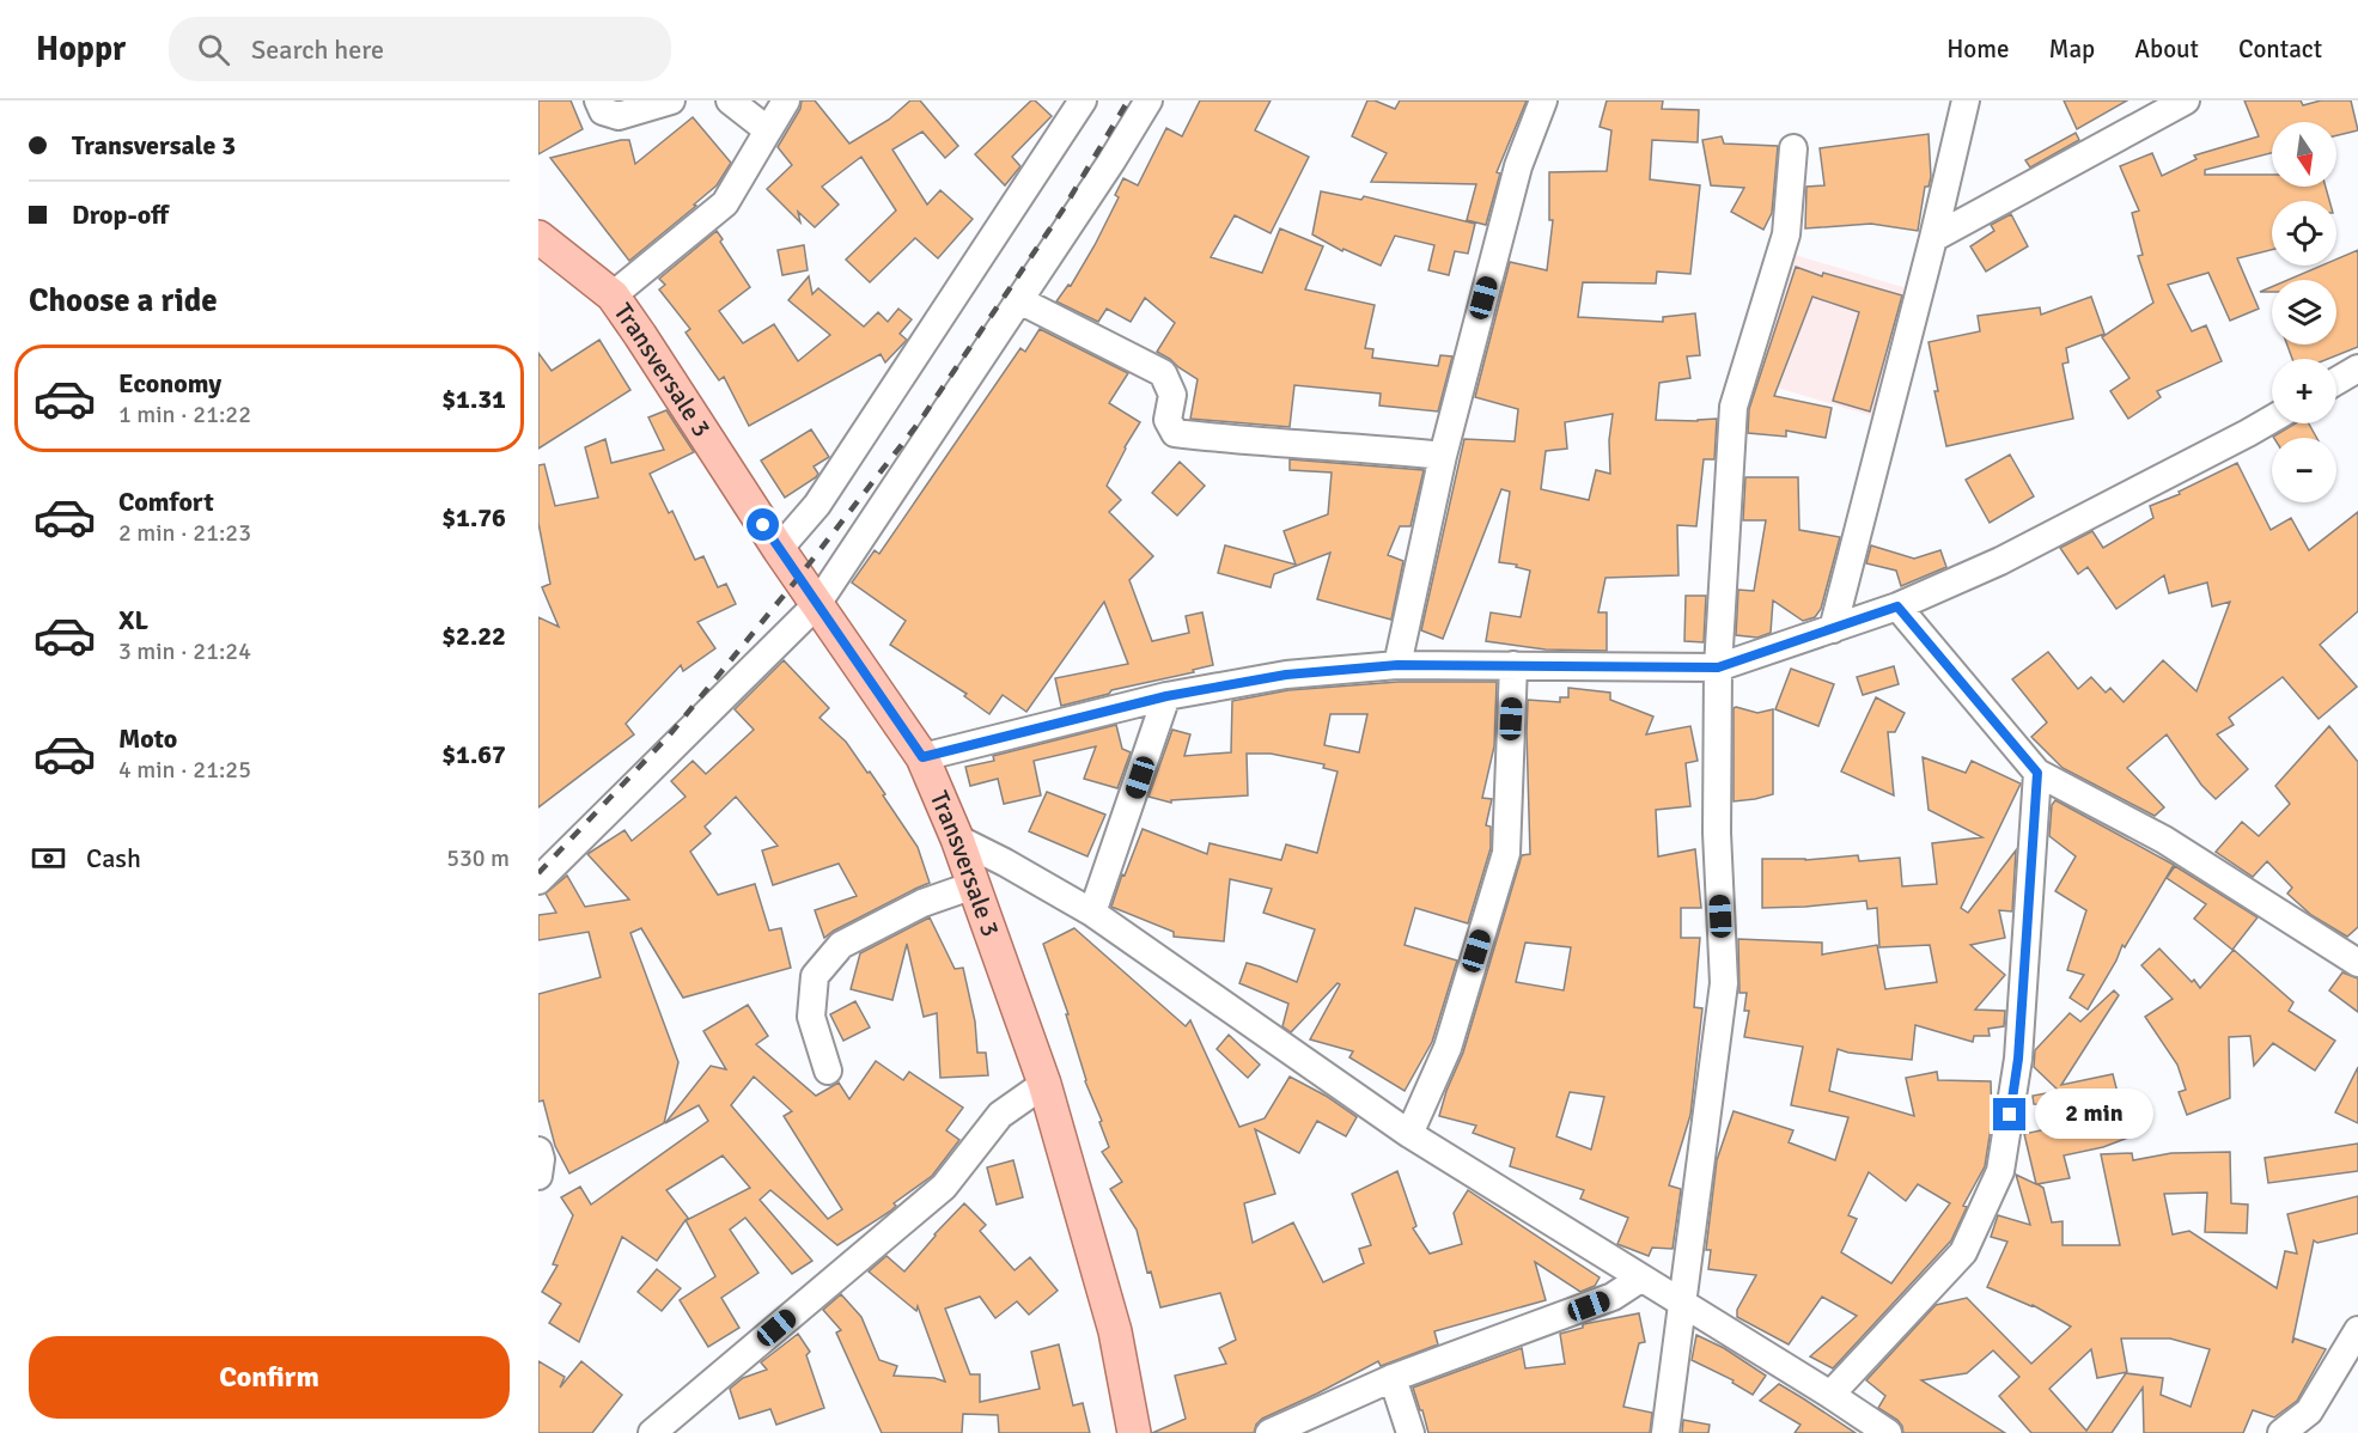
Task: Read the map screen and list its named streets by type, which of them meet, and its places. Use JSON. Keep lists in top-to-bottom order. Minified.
{"streets":{"main road":["Transversale 3"]},"north":"bottom","page":{"header":"Hoppr","search":"Search here","nav":["Home","Map","About","Contact"],"banner":["Transversale 3","Drop-off"],"map_buttons":["+","−"],"heading":"Choose a ride","list":[{"name":"Economy","note":"1 min · 21:22","value":"$1.31"},{"name":"Comfort","note":"2 min · 21:23","value":"$1.76"},{"name":"XL","note":"3 min · 21:24","value":"$2.22"},{"name":"Moto","note":"4 min · 21:25","value":"$1.67"}],"pay":["Cash","530 m"],"bubble":"2 min","buttons":"Confirm"}}
